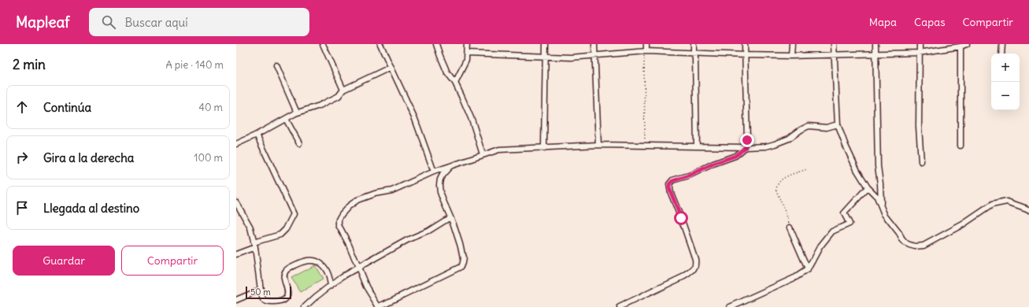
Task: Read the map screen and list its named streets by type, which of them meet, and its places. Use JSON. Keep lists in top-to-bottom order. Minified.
{"scale_bar":"50 m","page":{"header":"Mapleaf","search":"Buscar aquí","nav":["Mapa","Capas","Compartir"],"heading":["2 min","A pie · 140 m"],"map_buttons":["+","−"],"list":[["Continúa","40 m"],["Gira a la derecha","100 m"],"Llegada al destino"],"buttons":["Guardar","Compartir"],"scale":"50 m"}}
